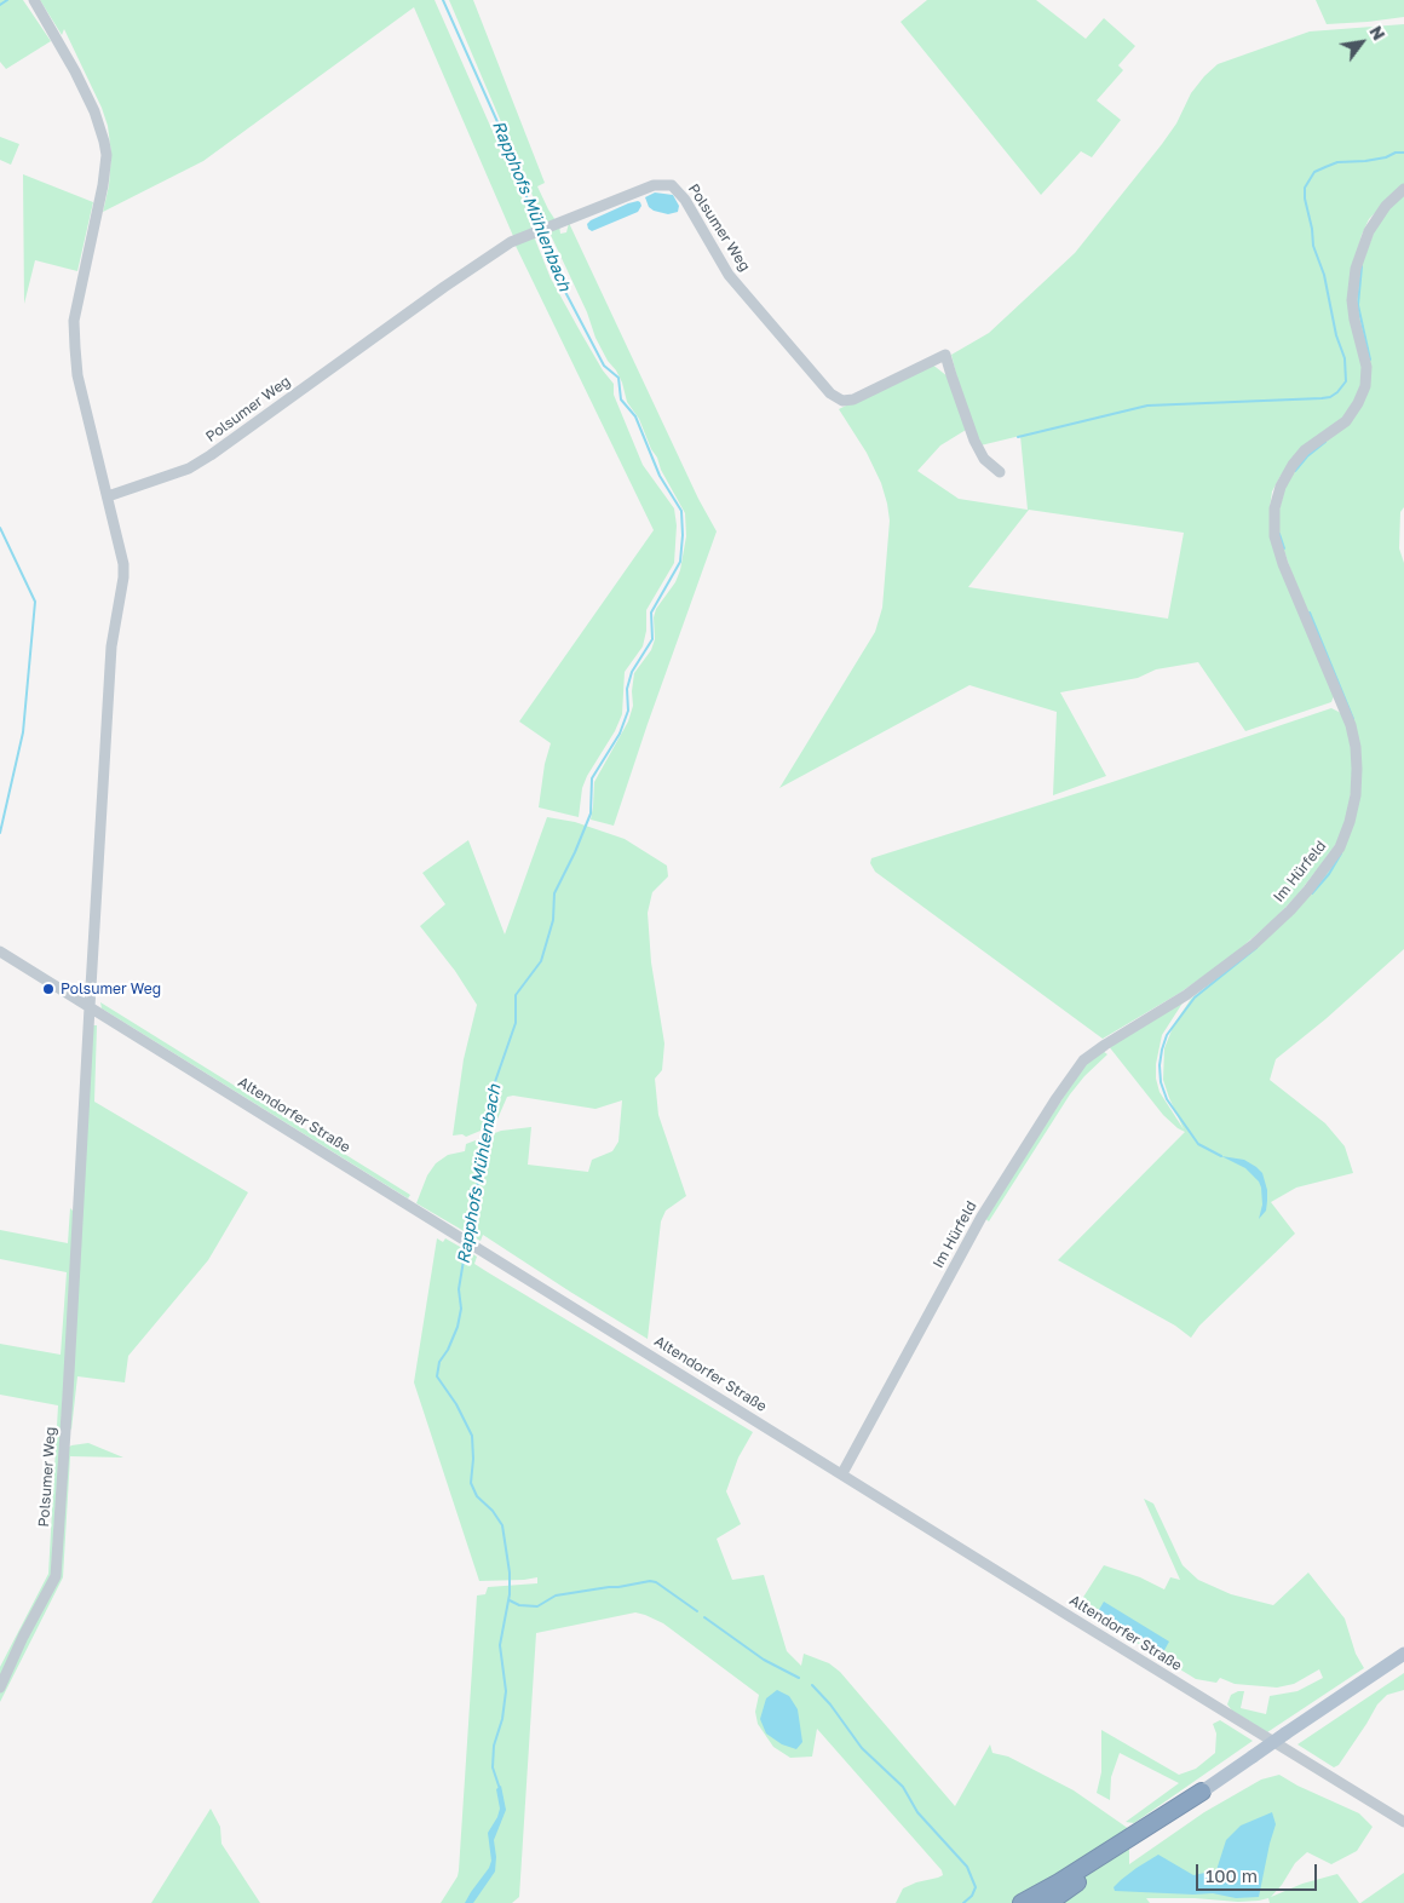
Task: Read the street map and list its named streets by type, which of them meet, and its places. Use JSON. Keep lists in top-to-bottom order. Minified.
{"streets":{"street":["Polsumer Weg","Im Hürfeld","Altendorfer Straße"]},"crossings":[["Polsumer Weg","Altendorfer Straße"],["Im Hürfeld","Altendorfer Straße"]],"water":["Rapphofs Mühlenbach"],"places":["Polsumer Weg"],"scale_bar":"100 m","north":"top right"}
